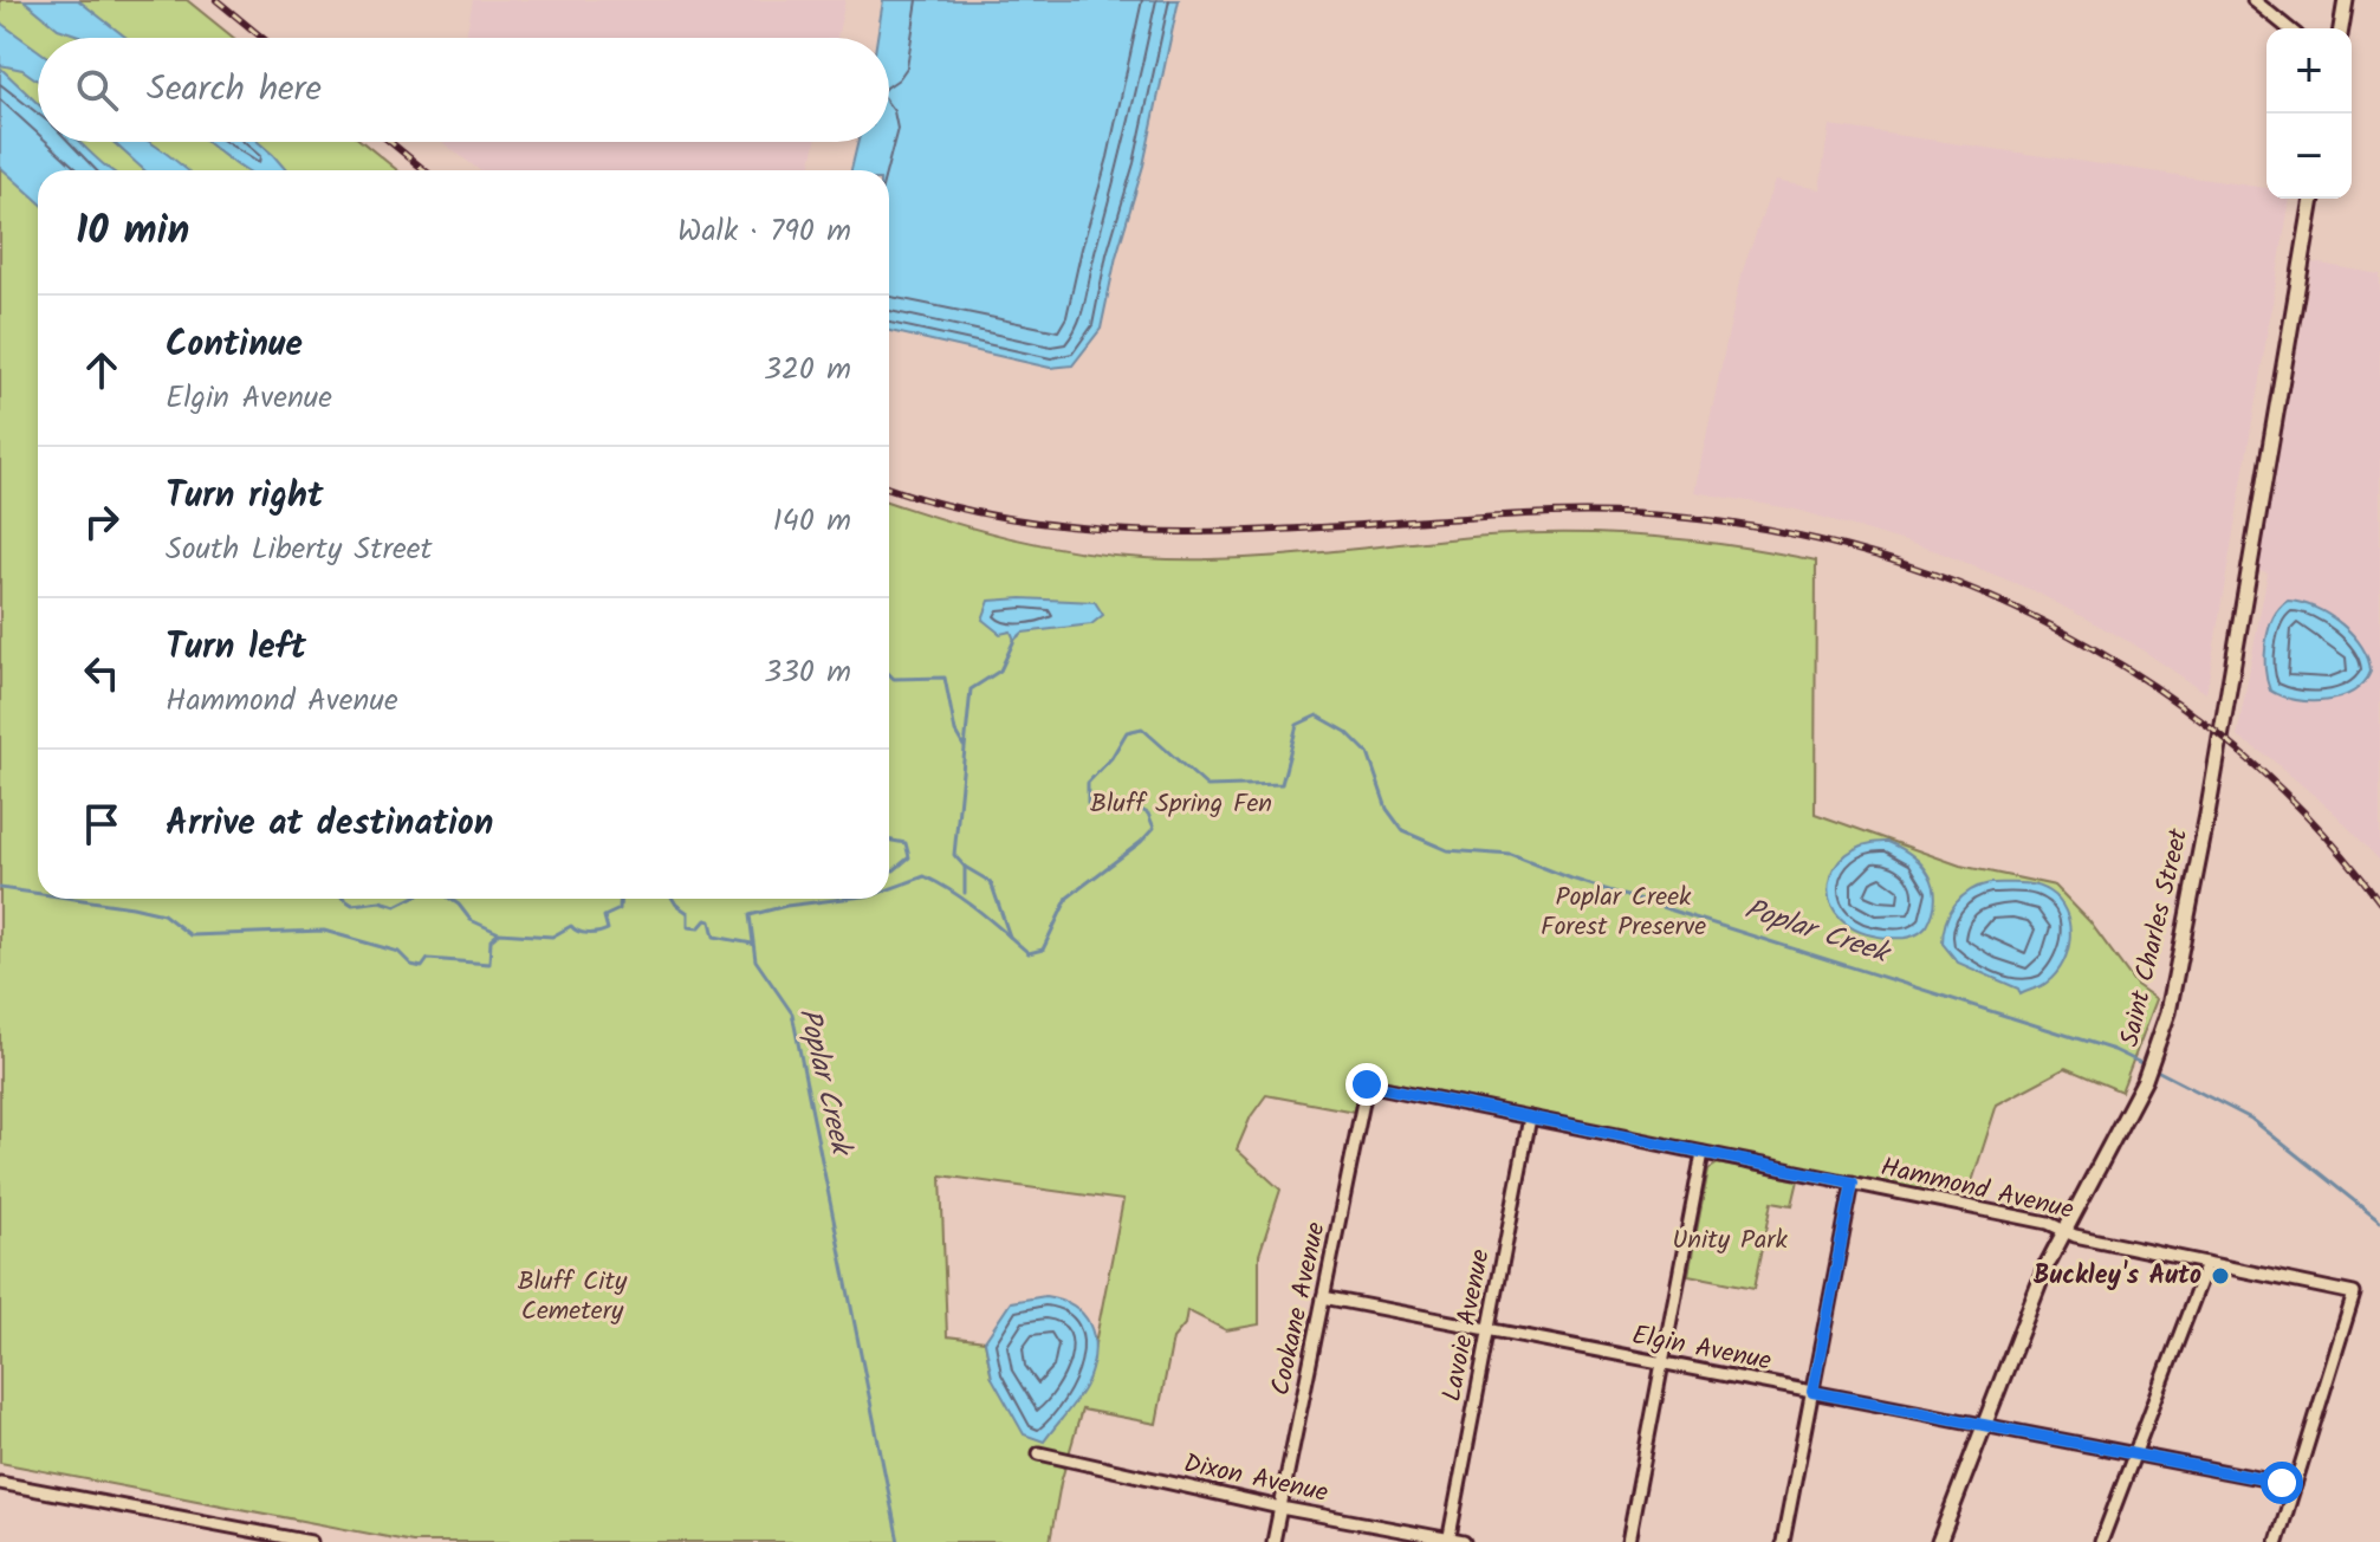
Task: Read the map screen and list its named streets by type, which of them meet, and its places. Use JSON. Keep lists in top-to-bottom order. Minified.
{"streets":{"main road":["Saint Charles Street"],"street":["Hammond Avenue","Cookane Avenue","Lavoie Avenue","Elgin Avenue","Dixon Avenue"]},"crossings":[["Saint Charles Street","Hammond Avenue"],["Saint Charles Street","Elgin Avenue"],["Hammond Avenue","Cookane Avenue"],["Hammond Avenue","Lavoie Avenue"],["Hammond Avenue","Elgin Avenue"],["Cookane Avenue","Elgin Avenue"],["Cookane Avenue","Dixon Avenue"],["Lavoie Avenue","Elgin Avenue"],["Lavoie Avenue","Dixon Avenue"]],"water":["Poplar Creek"],"parks":["Bluff Spring Fen","Poplar Creek Forest Preserve","Unity Park","Bluff City Cemetery"],"places":["Buckley's Auto"],"page":{"map_buttons":["+","−"],"search":"Search here","heading":["10 min","Walk · 790 m"],"list":[["Continue","Elgin Avenue","320 m"],["Turn right","South Liberty Street","140 m"],["Turn left","Hammond Avenue","330 m"],"Arrive at destination"]}}
